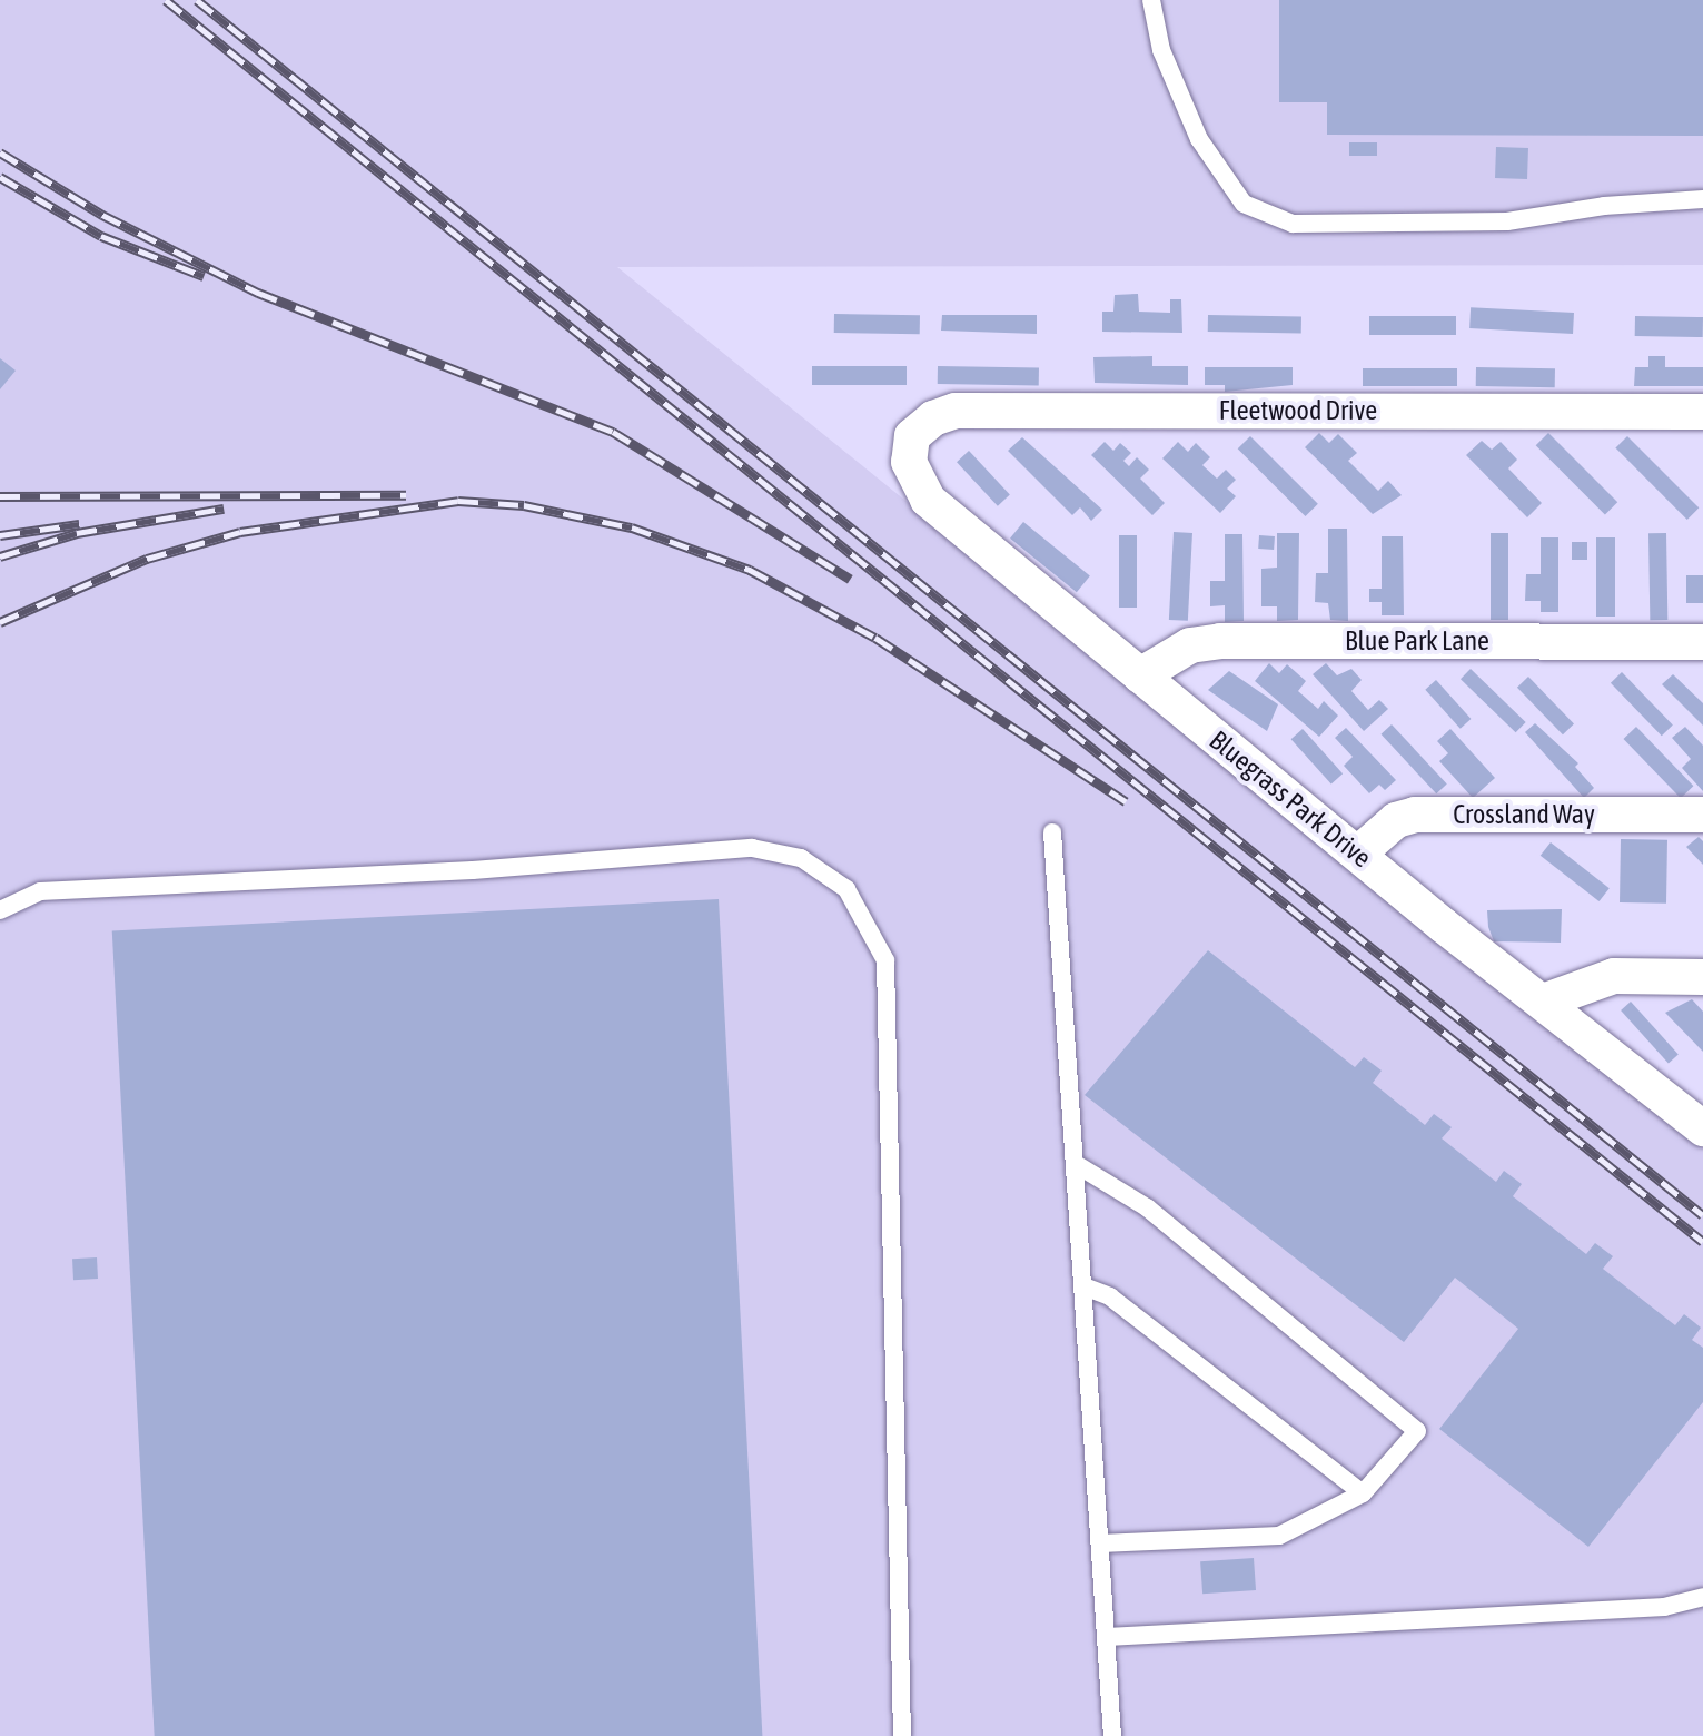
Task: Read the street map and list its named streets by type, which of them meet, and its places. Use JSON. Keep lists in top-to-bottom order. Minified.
{"streets":{"street":["Fleetwood Drive","Blue Park Lane","Bluegrass Park Drive","Crossland Way"]},"crossings":[["Fleetwood Drive","Bluegrass Park Drive"],["Blue Park Lane","Bluegrass Park Drive"],["Bluegrass Park Drive","Crossland Way"]]}
